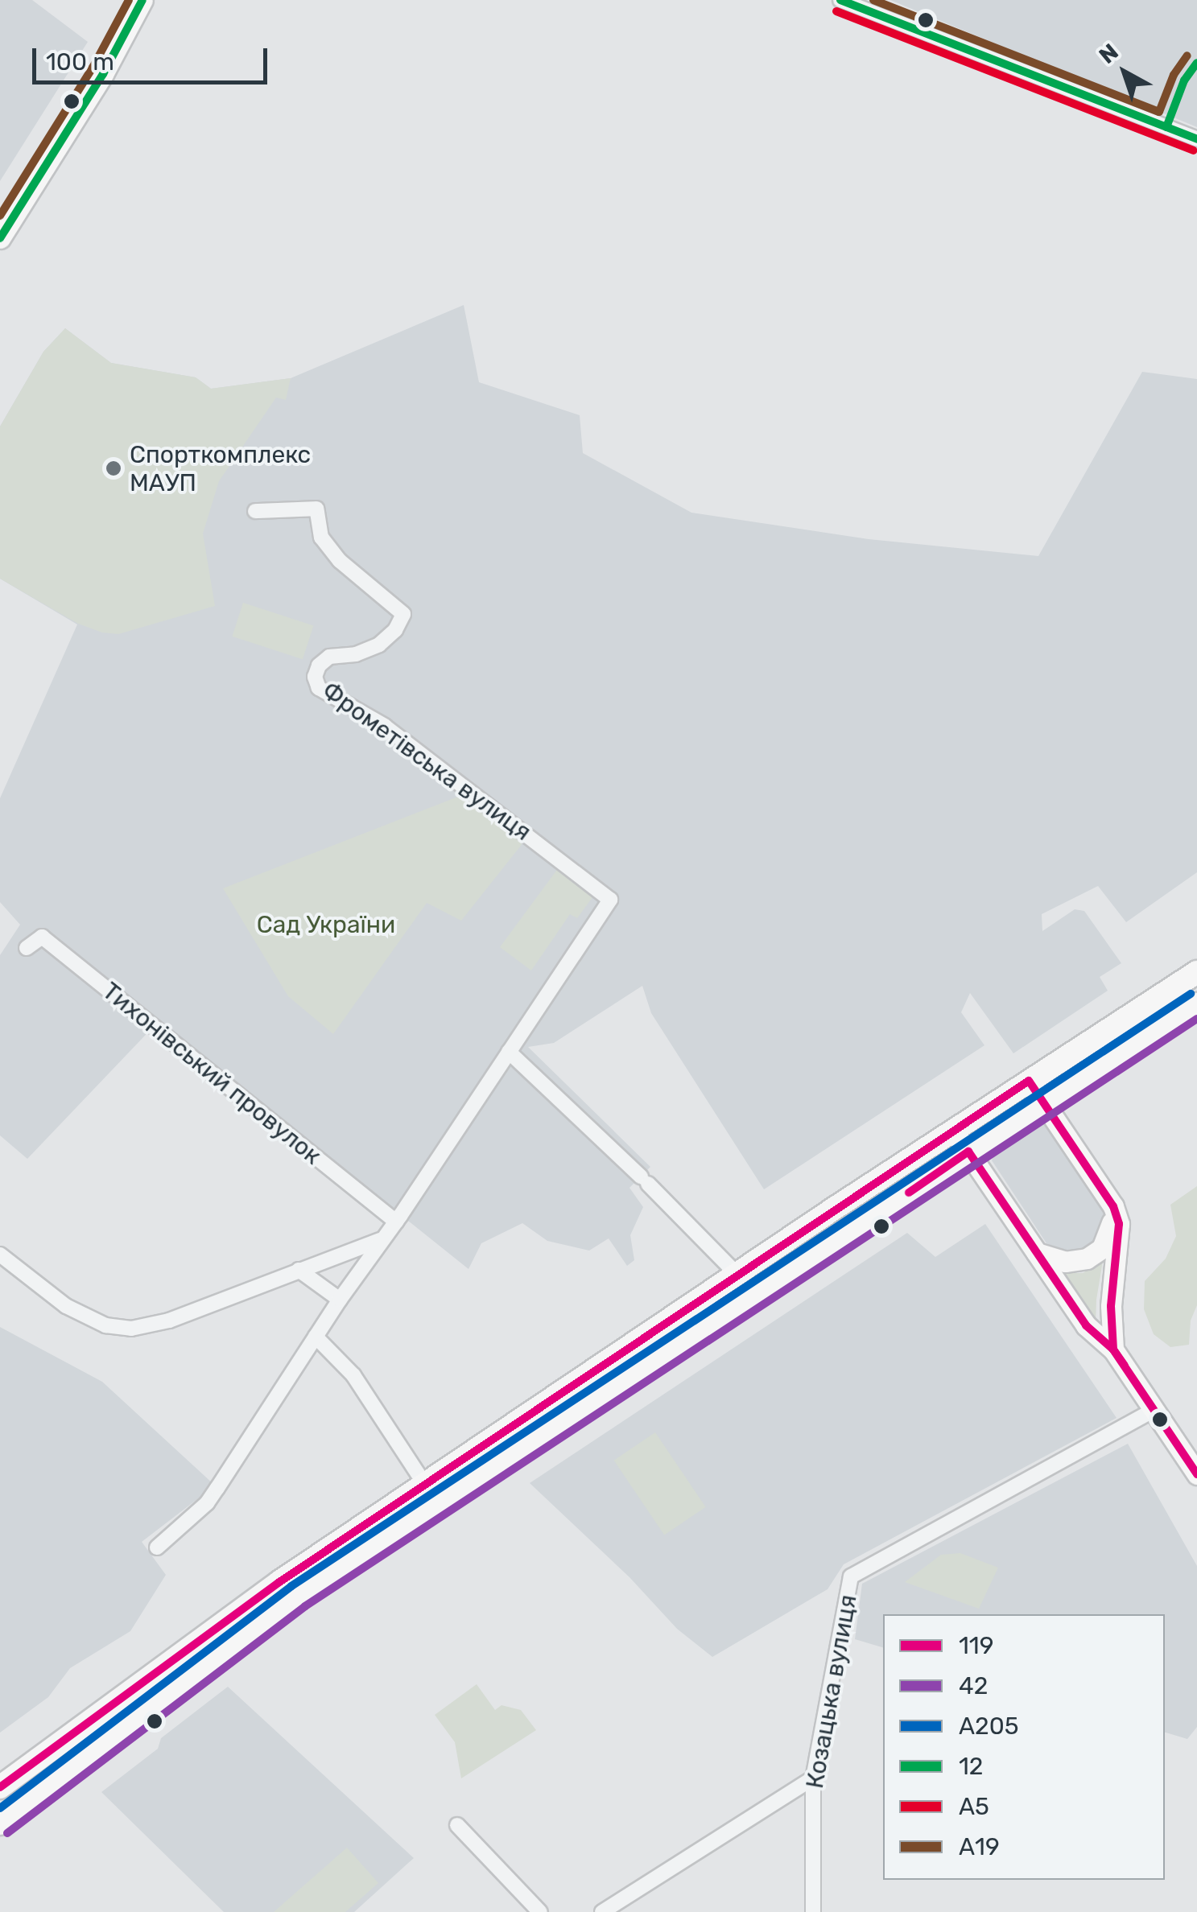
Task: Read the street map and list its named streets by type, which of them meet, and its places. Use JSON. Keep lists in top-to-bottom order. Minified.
{"streets":{"street":["Фрометівська вулиця","Тихонівський провулок","Козацька вулиця"]},"crossings":[["Фрометівська вулиця","Тихонівський провулок"]],"parks":["Сад України"],"places":["Спорткомплекс МАУП"],"lines":["transit line 12","transit line А19","transit line А5","transit line А205","transit line 42","transit line 119"],"legend":["119","42","А205","12","А5","А19"],"scale_bar":"100 m","north":"top left"}
